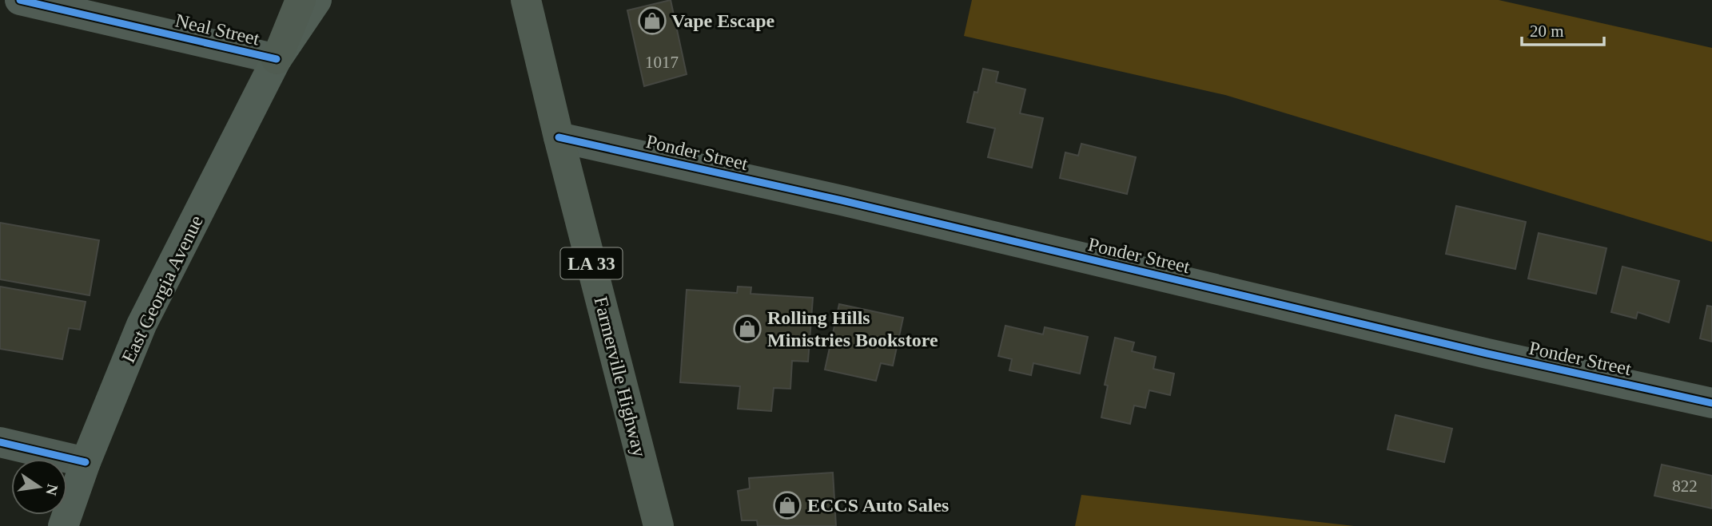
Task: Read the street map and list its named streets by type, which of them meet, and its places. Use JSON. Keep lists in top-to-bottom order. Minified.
{"streets":{"main road":["LA 33","East Georgia Avenue","Farmerville Highway"],"street":["Neal Street","Ponder Street"]},"crossings":[["Neal Street","East Georgia Avenue"],["Ponder Street","Farmerville Highway"]],"places":{"shop":["Vape Escape","Rolling Hills Ministries Bookstore","ECCS Auto Sales"]},"house_numbers":["1017","822"],"scale_bar":"20 m","north":"right"}
